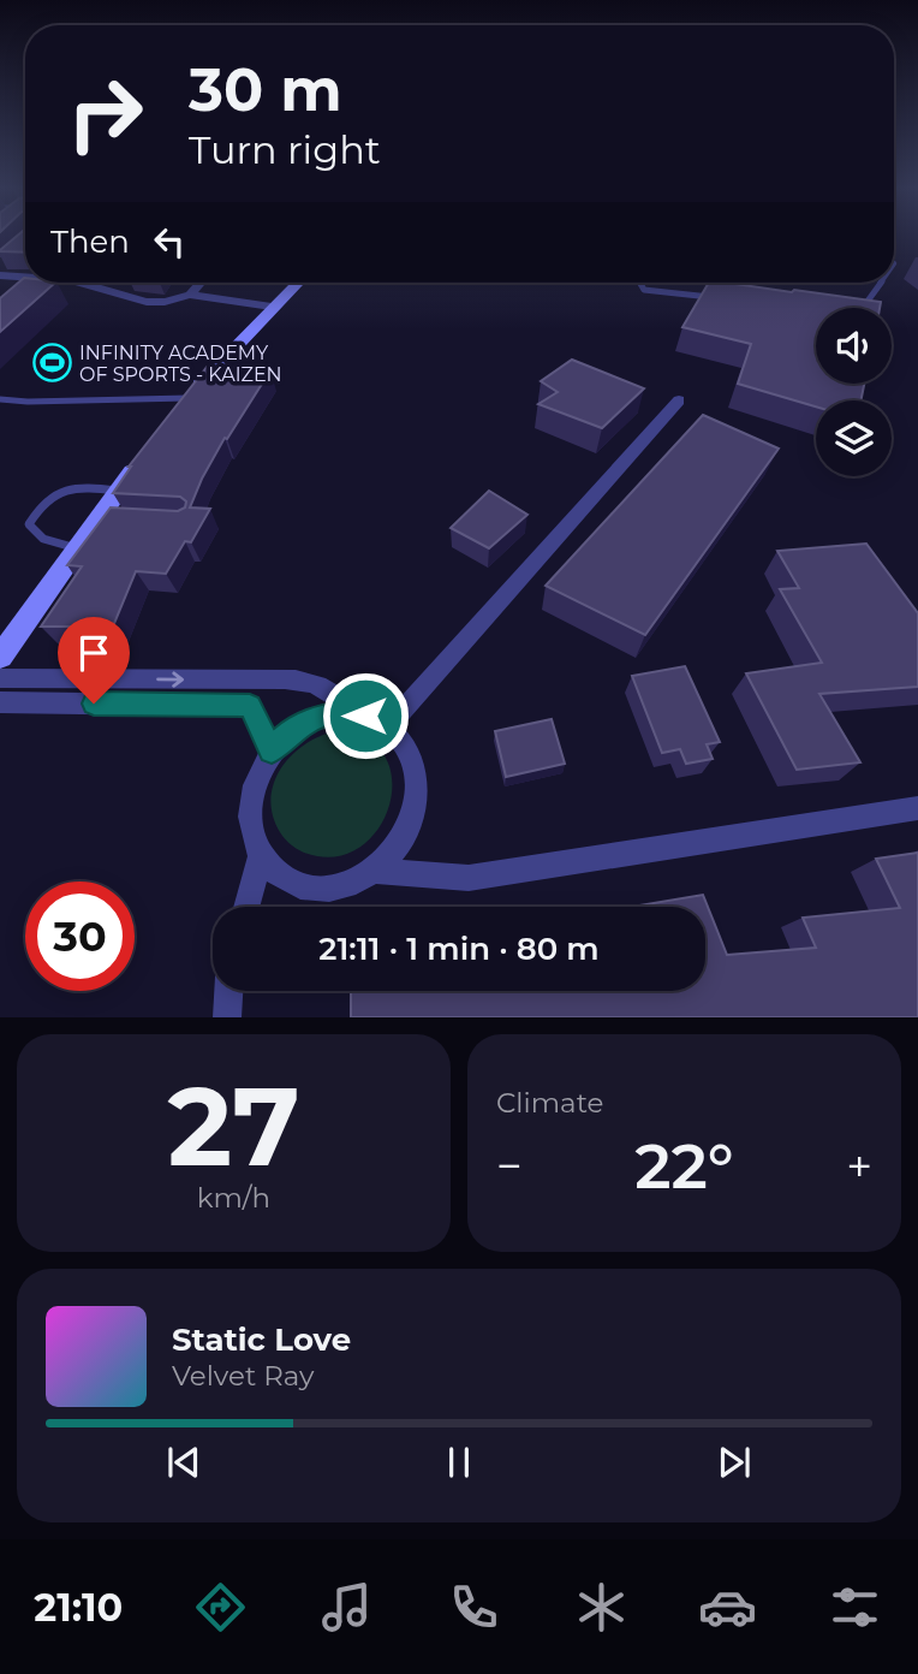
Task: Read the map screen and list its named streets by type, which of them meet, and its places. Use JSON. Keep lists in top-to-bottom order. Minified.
{"places":{"sports":["INFINITY ACADEMY OF SPORTS - KAIZEN"]},"page":{"turn":["30 m","Turn right"],"then":"Then","limit":"30","trip":"21:11 · 1 min · 80 m","tile":[["27","km/h"],"Climate"],"heat":["−","22°","+"],"song":["Static Love","Velvet Ray"],"tabs":"21:10"}}
